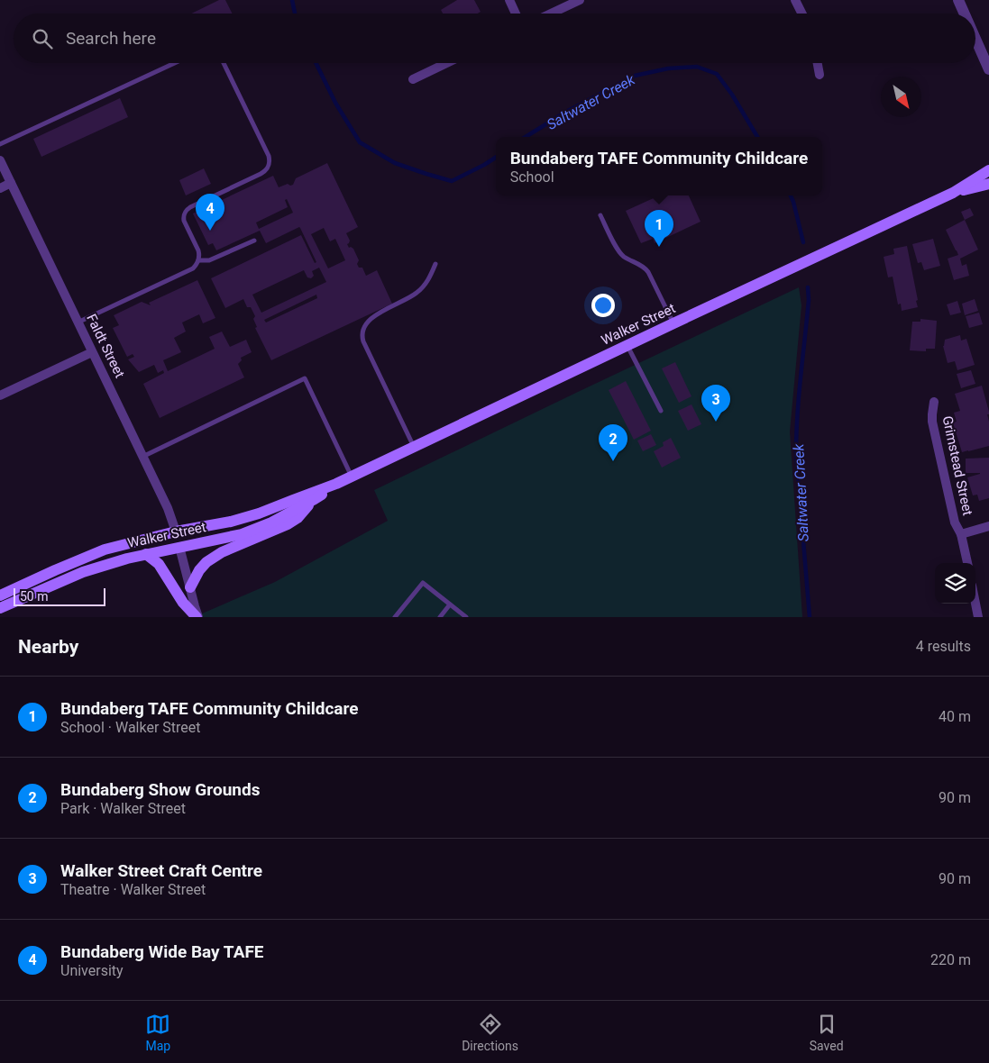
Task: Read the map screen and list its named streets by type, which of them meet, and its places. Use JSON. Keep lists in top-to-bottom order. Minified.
{"streets":{"main road":["Walker Street"],"street":["Faldt Street","Grimstead Street"]},"crossings":[["Walker Street","Faldt Street"]],"water":["Saltwater Creek"],"scale_bar":"50 m","north":"bottom right","page":{"search":"Search here","popup":["Bundaberg TAFE Community Childcare","School"],"pins":["4","1","3","2"],"scale":"50 m","heading":["Nearby","4 results"],"list":[{"mark":"1","name":"Bundaberg TAFE Community Childcare","note":"School · Walker Street","value":"40 m"},{"mark":"2","name":"Bundaberg Show Grounds","note":"Park · Walker Street","value":"90 m"},{"mark":"3","name":"Walker Street Craft Centre","note":"Theatre · Walker Street","value":"90 m"},{"mark":"4","name":"Bundaberg Wide Bay TAFE","note":"University","value":"220 m"}],"nav":["Map","Directions","Saved"]}}
